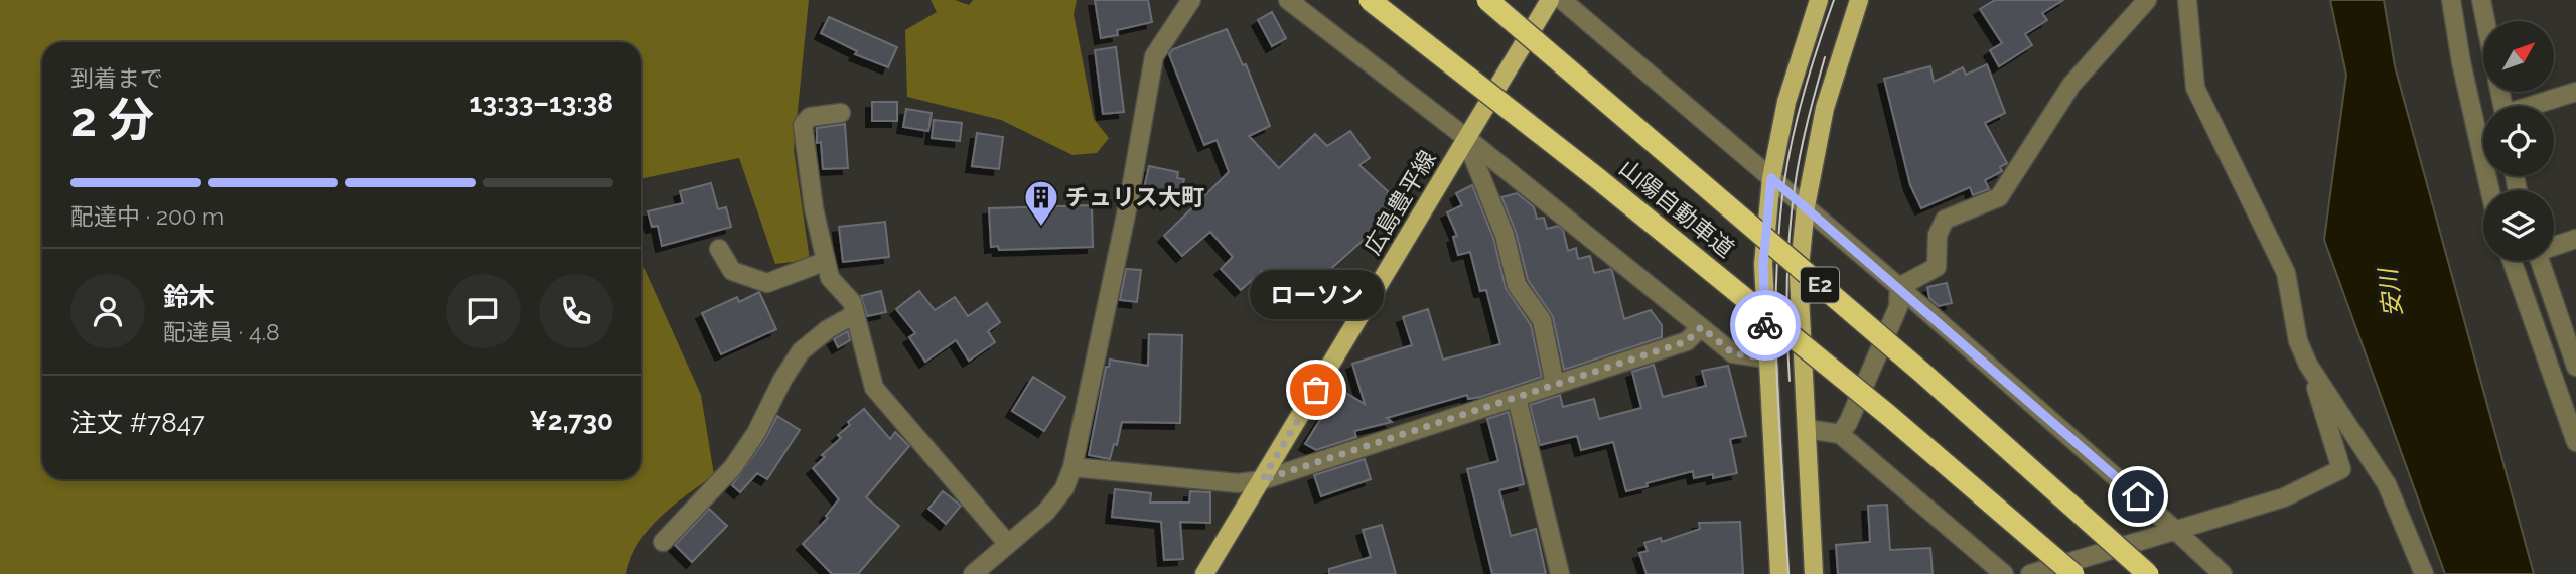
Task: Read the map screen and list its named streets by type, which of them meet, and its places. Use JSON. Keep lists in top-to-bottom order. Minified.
{"streets":{"highway":["山陽自動車道","E2"],"main road":["広島豊平線"]},"water":["安川"],"places":{"building":["チュリス大町"],"other":["ローソン"]},"north":"top right","page":{"heading":["2 分","到着まで","13:33–13:38"],"panel":["鈴木","配達員 · 4.8","注文 #7847","¥2,730"],"bar":"配達中 · 200 m","bubble":"ローソン"}}
